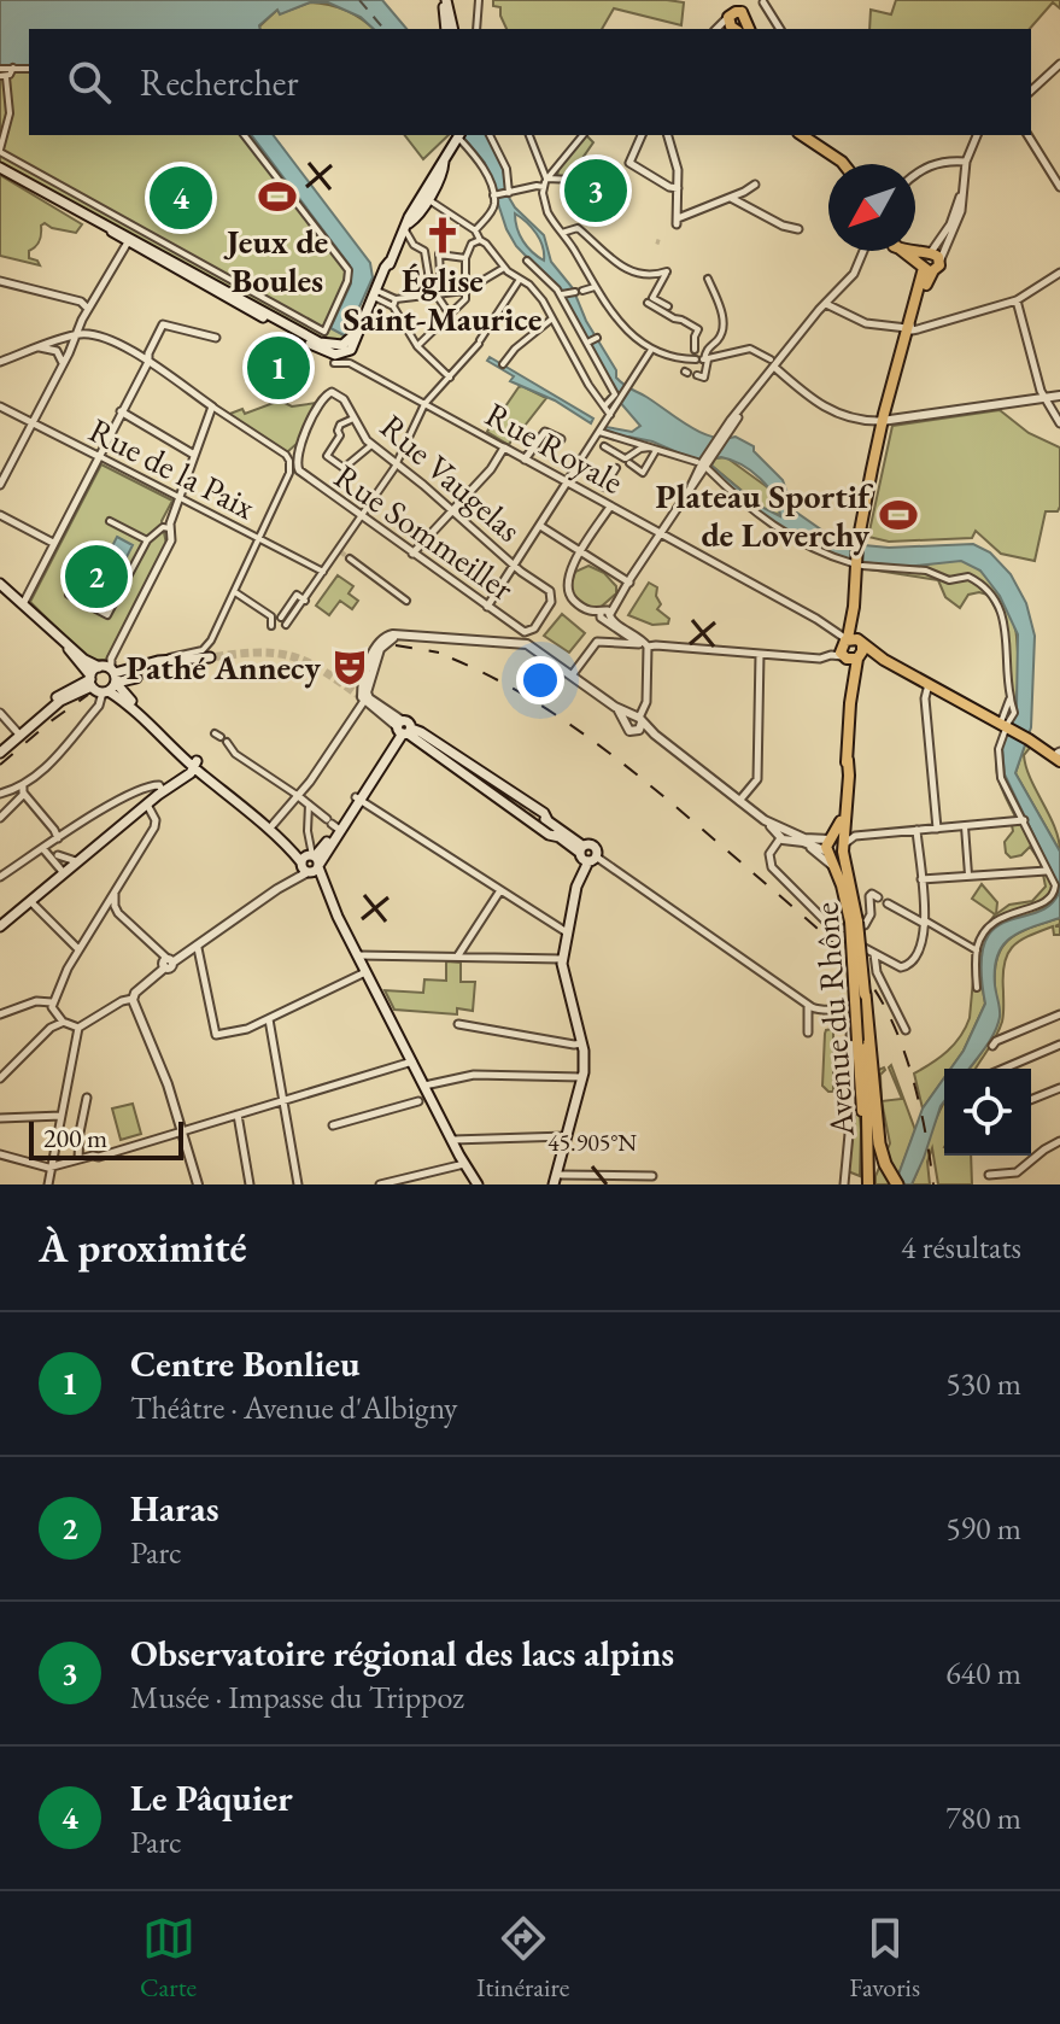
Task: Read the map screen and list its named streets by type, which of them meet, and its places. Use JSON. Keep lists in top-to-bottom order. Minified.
{"streets":{"main road":["Avenue du Rhône"],"street":["Rue Royale","Rue de la Paix","Rue Vaugelas","Rue Sommeiller"]},"crossings":[["Rue Vaugelas","Rue Sommeiller"]],"places":{"sports":["Jeux de Boules","Plateau Sportif de Loverchy"],"church":["Église Saint-Maurice"],"theatre":["Pathé Annecy"]},"scale_bar":"200 m","north":"bottom left","page":{"search":"Rechercher","pins":["3","4","1","2"],"scale":"200 m","heading":["À proximité","4 résultats"],"list":[{"mark":"1","name":"Centre Bonlieu","note":"Théâtre · Avenue d'Albigny","value":"530 m"},{"mark":"2","name":"Haras","note":"Parc","value":"590 m"},{"mark":"3","name":"Observatoire régional des lacs alpins","note":"Musée · Impasse du Trippoz","value":"640 m"},{"mark":"4","name":"Le Pâquier","note":"Parc","value":"780 m"}],"nav":["Carte","Itinéraire","Favoris"]},"coordinates":["45.905°N"]}
